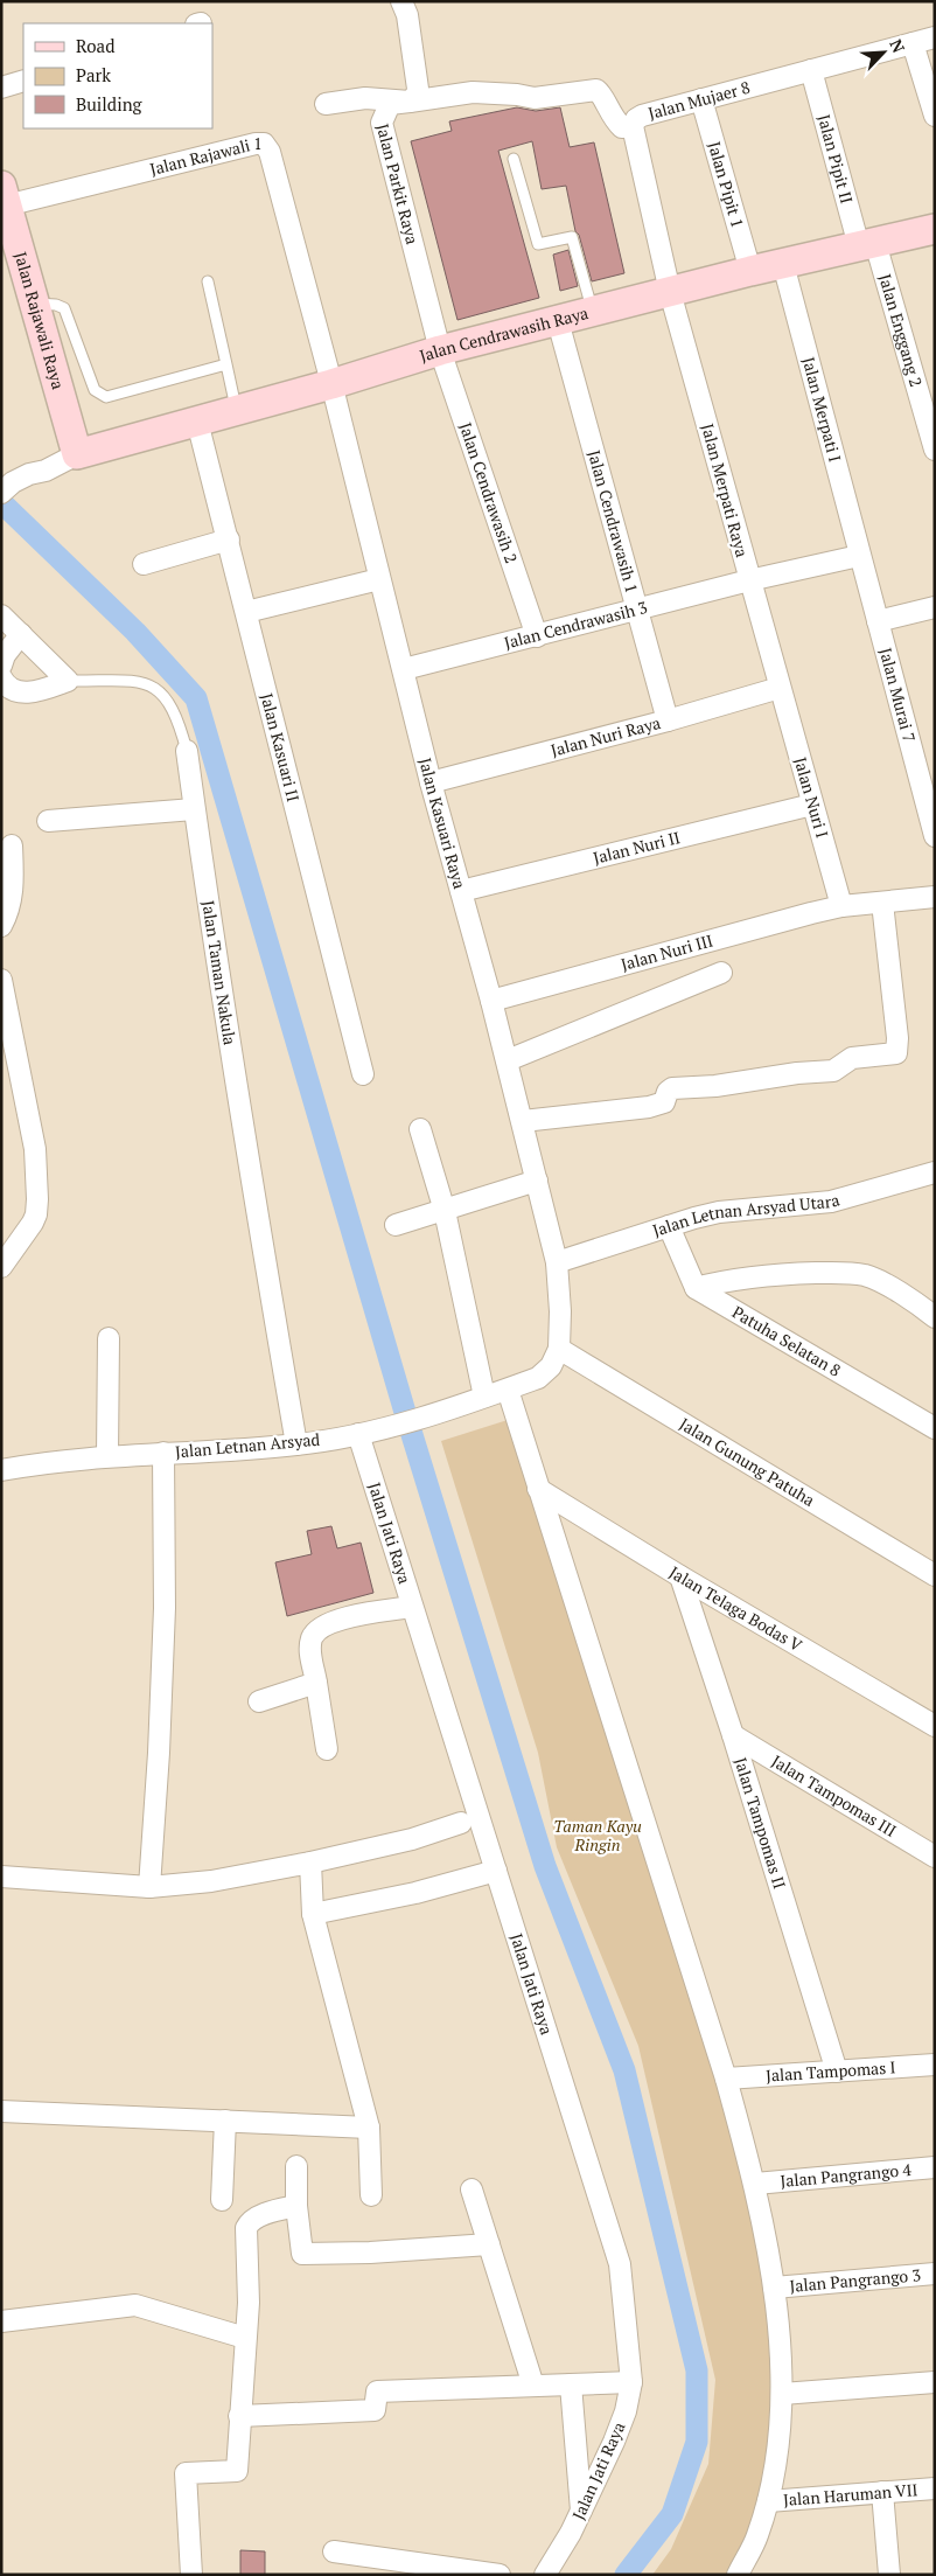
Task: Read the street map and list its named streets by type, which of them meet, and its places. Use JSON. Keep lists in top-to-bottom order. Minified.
{"streets":{"street":["Jalan Mujaer 8","Jalan Pipit II","Jalan Rajawali 1","Jalan Parkit Raya","Jalan Pipit 1","Jalan Rajawali Raya","Jalan Enggang 2","Jalan Cendrawasih Raya","Jalan Merpati I","Jalan Merpati Raya","Jalan Cendrawasih 2","Jalan Cendrawasih 1","Jalan Cendrawasih 3","Jalan Murai 7","Jalan Nuri Raya","Jalan Kasuari II","Jalan Nuri I","Jalan Kasuari Raya","Jalan Nuri II","Jalan Nuri III","Jalan Taman Nakula","Jalan Letnan Arsyad Utara","Patuha Selatan 8","Jalan Letnan Arsyad","Jalan Gunung Patuha","Jalan Jati Raya","Jalan Telaga Bodas V","Jalan Tampomas III","Jalan Tampomas II","Jalan Tampomas I","Jalan Pangrango 4","Jalan Pangrango 3","Jalan Haruman VII"]},"crossings":[["Jalan Mujaer 8","Jalan Pipit II"],["Jalan Mujaer 8","Jalan Pipit 1"],["Jalan Mujaer 8","Jalan Cendrawasih Raya"],["Jalan Mujaer 8","Jalan Merpati Raya"],["Jalan Pipit II","Jalan Enggang 2"],["Jalan Pipit II","Jalan Cendrawasih Raya"],["Jalan Rajawali 1","Jalan Rajawali Raya"],["Jalan Rajawali 1","Jalan Cendrawasih Raya"],["Jalan Rajawali 1","Jalan Kasuari Raya"],["Jalan Parkit Raya","Jalan Cendrawasih Raya"],["Jalan Parkit Raya","Jalan Cendrawasih 2"],["Jalan Pipit 1","Jalan Cendrawasih Raya"],["Jalan Rajawali Raya","Jalan Cendrawasih Raya"],["Jalan Enggang 2","Jalan Cendrawasih Raya"],["Jalan Cendrawasih Raya","Jalan Merpati I"],["Jalan Cendrawasih Raya","Jalan Merpati Raya"],["Jalan Cendrawasih Raya","Jalan Cendrawasih 2"],["Jalan Cendrawasih Raya","Jalan Cendrawasih 1"],["Jalan Cendrawasih Raya","Jalan Kasuari II"],["Jalan Cendrawasih Raya","Jalan Kasuari Raya"],["Jalan Merpati I","Jalan Cendrawasih 3"],["Jalan Merpati I","Jalan Murai 7"],["Jalan Merpati Raya","Jalan Cendrawasih 3"],["Jalan Merpati Raya","Jalan Nuri Raya"],["Jalan Merpati Raya","Jalan Nuri I"],["Jalan Cendrawasih 2","Jalan Cendrawasih 3"],["Jalan Cendrawasih 1","Jalan Cendrawasih 3"],["Jalan Cendrawasih 1","Jalan Nuri Raya"],["Jalan Cendrawasih 3","Jalan Murai 7"],["Jalan Cendrawasih 3","Jalan Kasuari Raya"],["Jalan Nuri Raya","Jalan Nuri I"],["Jalan Nuri Raya","Jalan Kasuari Raya"],["Jalan Nuri I","Jalan Nuri II"],["Jalan Nuri I","Jalan Nuri III"],["Jalan Kasuari Raya","Jalan Nuri II"],["Jalan Kasuari Raya","Jalan Nuri III"],["Jalan Kasuari Raya","Jalan Letnan Arsyad Utara"],["Jalan Taman Nakula","Jalan Letnan Arsyad"],["Jalan Letnan Arsyad","Jalan Gunung Patuha"],["Jalan Letnan Arsyad","Jalan Jati Raya"],["Jalan Telaga Bodas V","Jalan Tampomas II"],["Jalan Tampomas III","Jalan Tampomas II"],["Jalan Tampomas II","Jalan Tampomas I"]],"parks":["Taman Kayu Ringin"],"legend":["Road","Park","Building"],"north":"top right"}
